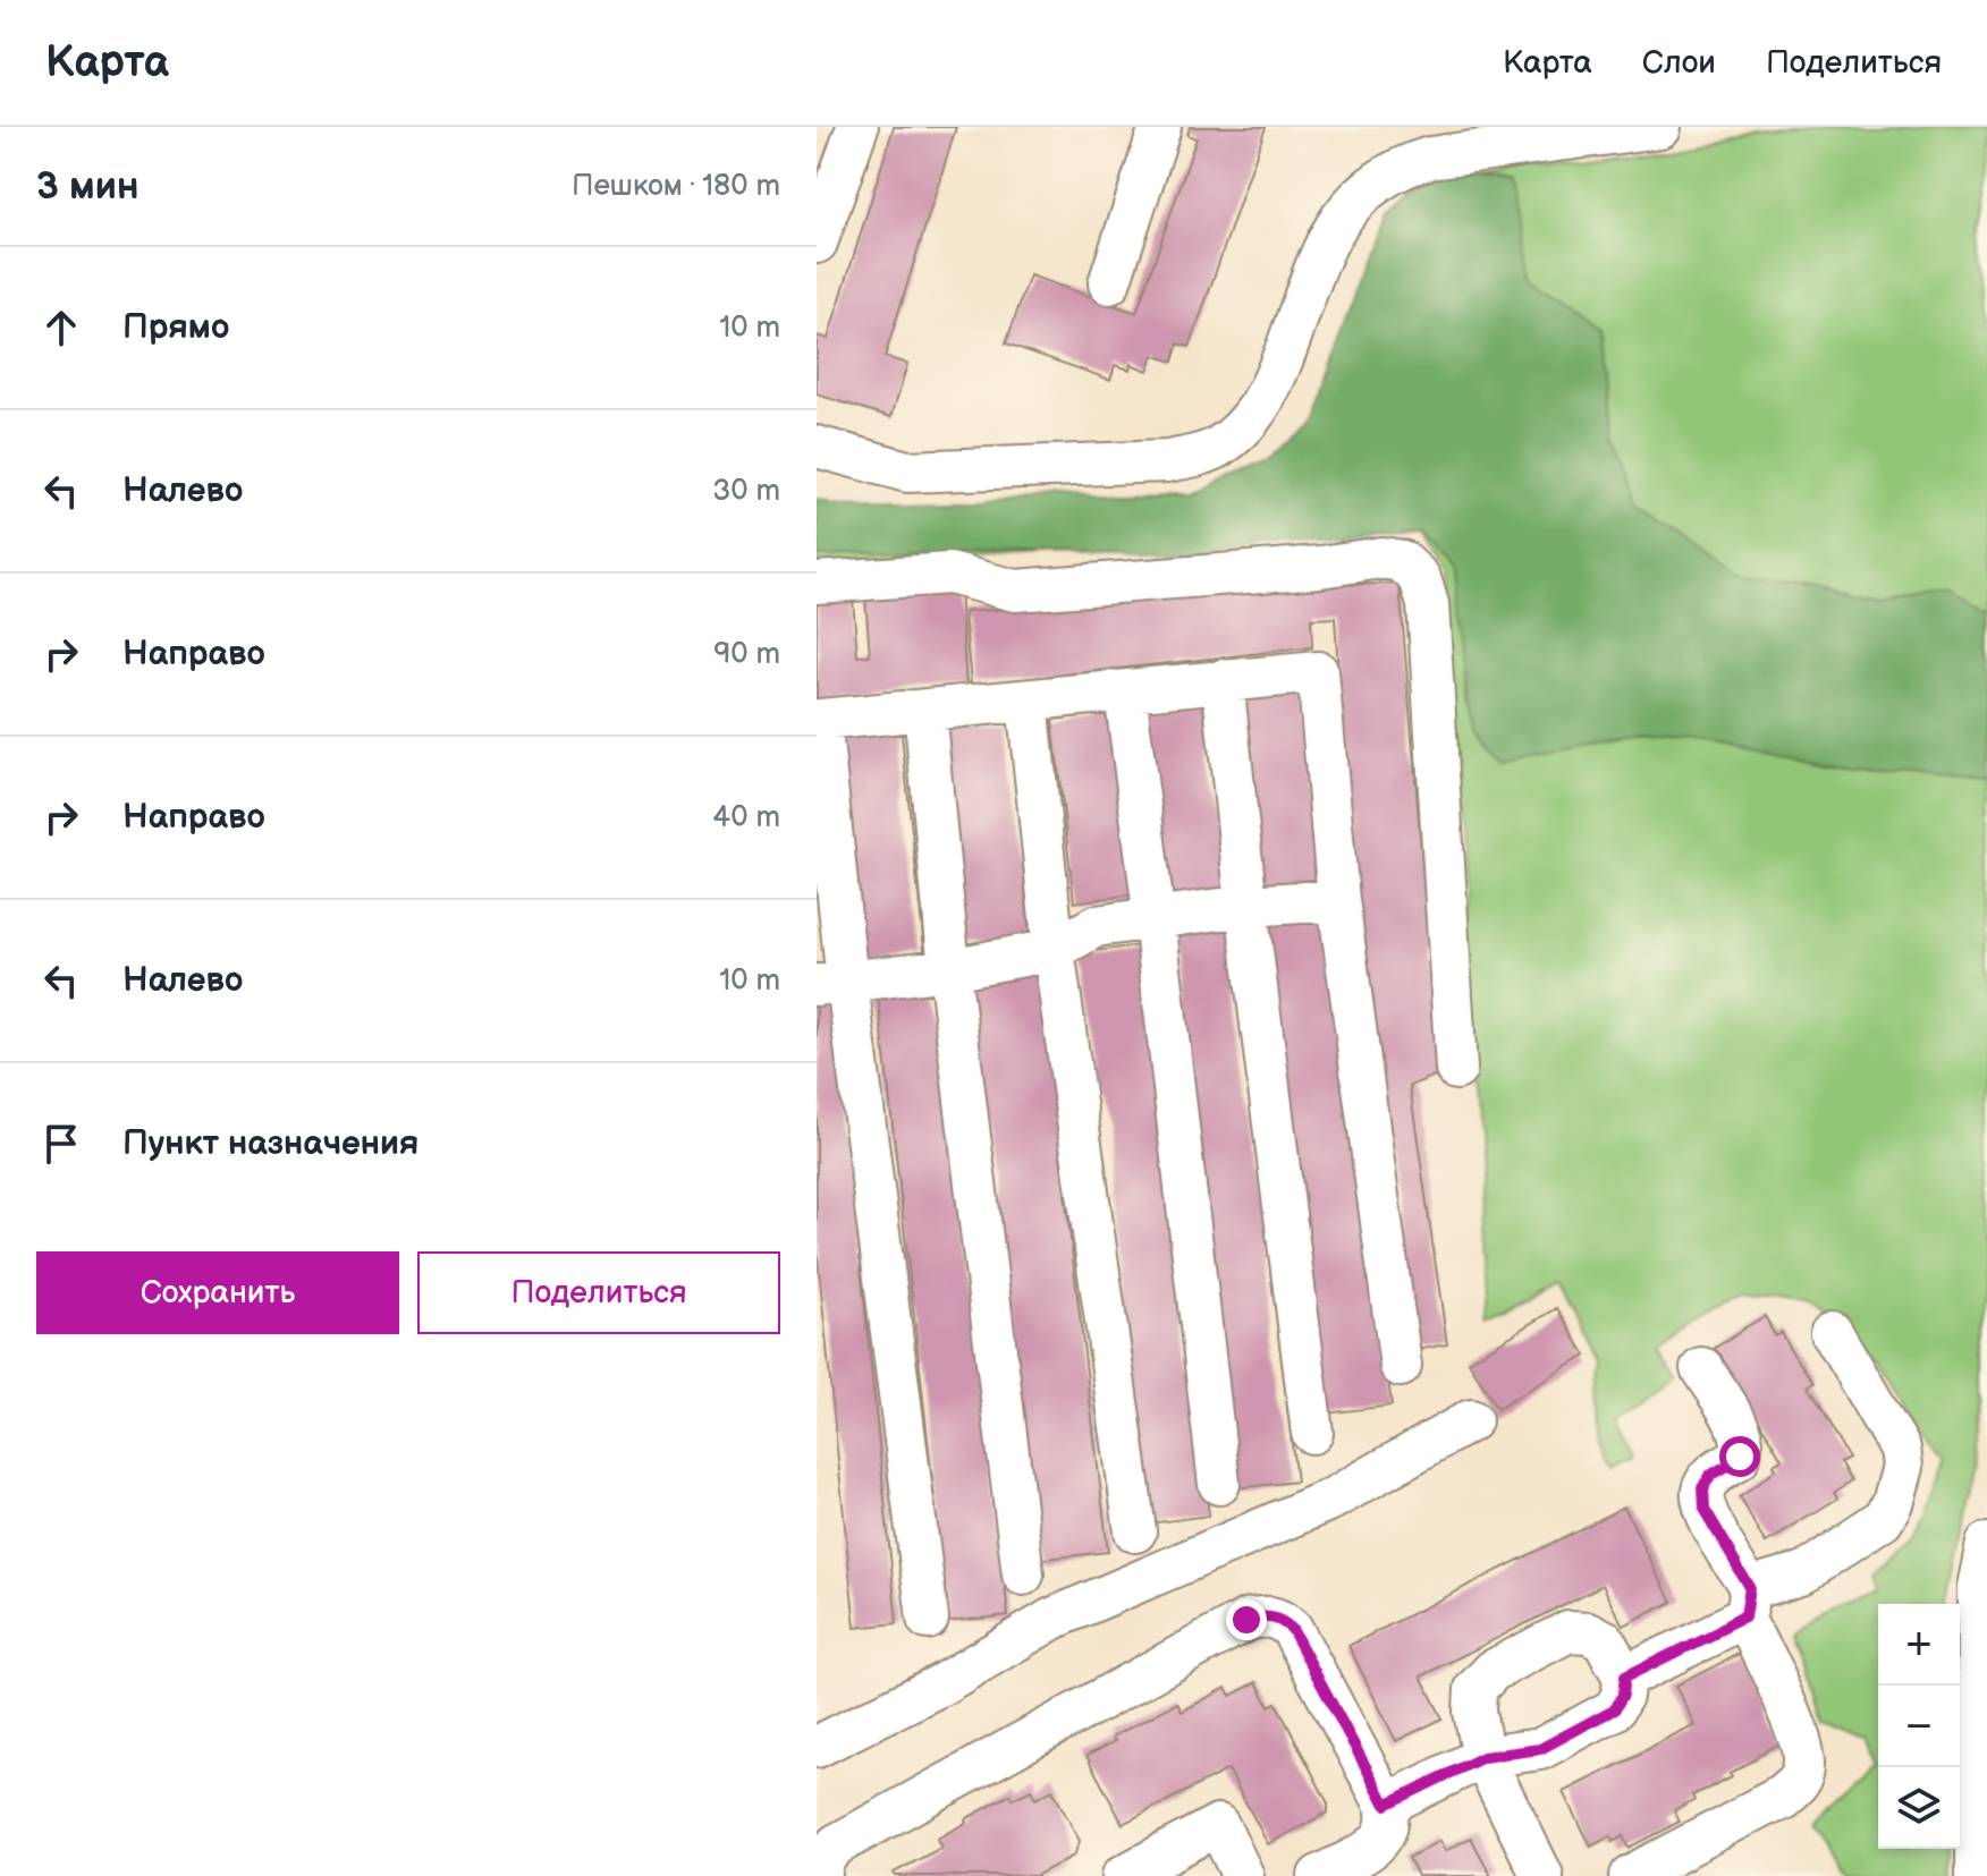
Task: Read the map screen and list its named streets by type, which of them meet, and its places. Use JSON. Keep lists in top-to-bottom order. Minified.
{"page":{"header":"Карта","nav":["Карта","Слои","Поделиться"],"heading":["3 мин","Пешком · 180 m"],"list":[["Прямо","10 m"],["Налево","30 m"],["Направо","90 m"],["Направо","40 m"],["Налево","10 m"],"Пункт назначения"],"buttons":["Сохранить","Поделиться"],"map_buttons":["+","−"]}}
